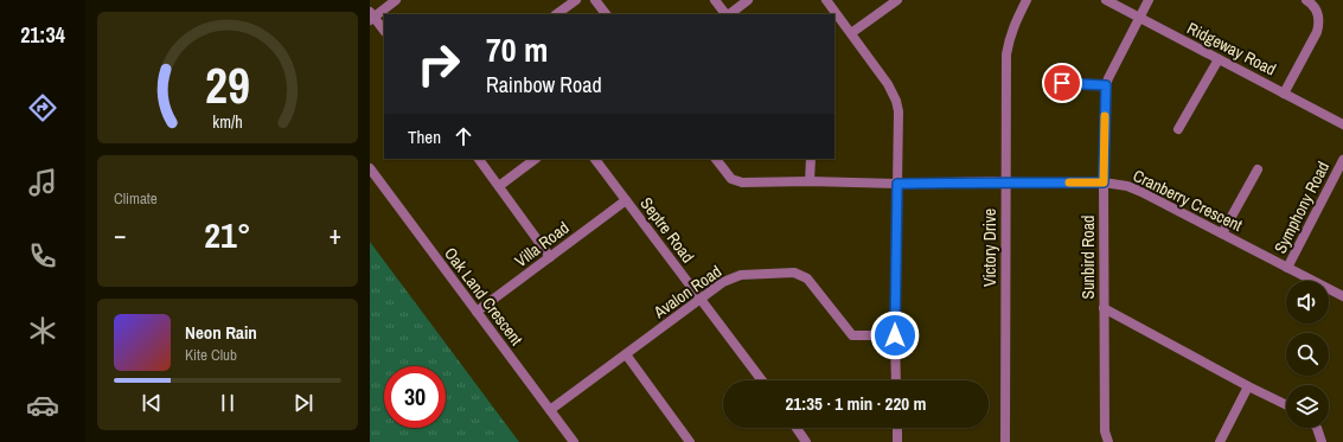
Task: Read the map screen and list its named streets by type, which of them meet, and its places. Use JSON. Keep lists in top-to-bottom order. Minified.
{"streets":{"street":["Ridgeway Road","Cranberry Crescent","Symphony Road","Septre Road","Villa Road","Victory Drive","Sunbird Road","Avalon Road","Oak Land Crescent"]},"crossings":[["Ridgeway Road","Sunbird Road"],["Cranberry Crescent","Symphony Road"],["Cranberry Crescent","Victory Drive"],["Cranberry Crescent","Sunbird Road"],["Septre Road","Villa Road"],["Septre Road","Avalon Road"],["Villa Road","Oak Land Crescent"],["Avalon Road","Oak Land Crescent"]],"page":{"tabs":"21:34","turn":["70 m","Rainbow Road"],"then":"Then","tile":"Climate","heat":["−","21°","+"],"song":["Neon Rain","Kite Club"],"limit":"30","trip":"21:35 · 1 min · 220 m","gauge":["29","km/h"]}}
